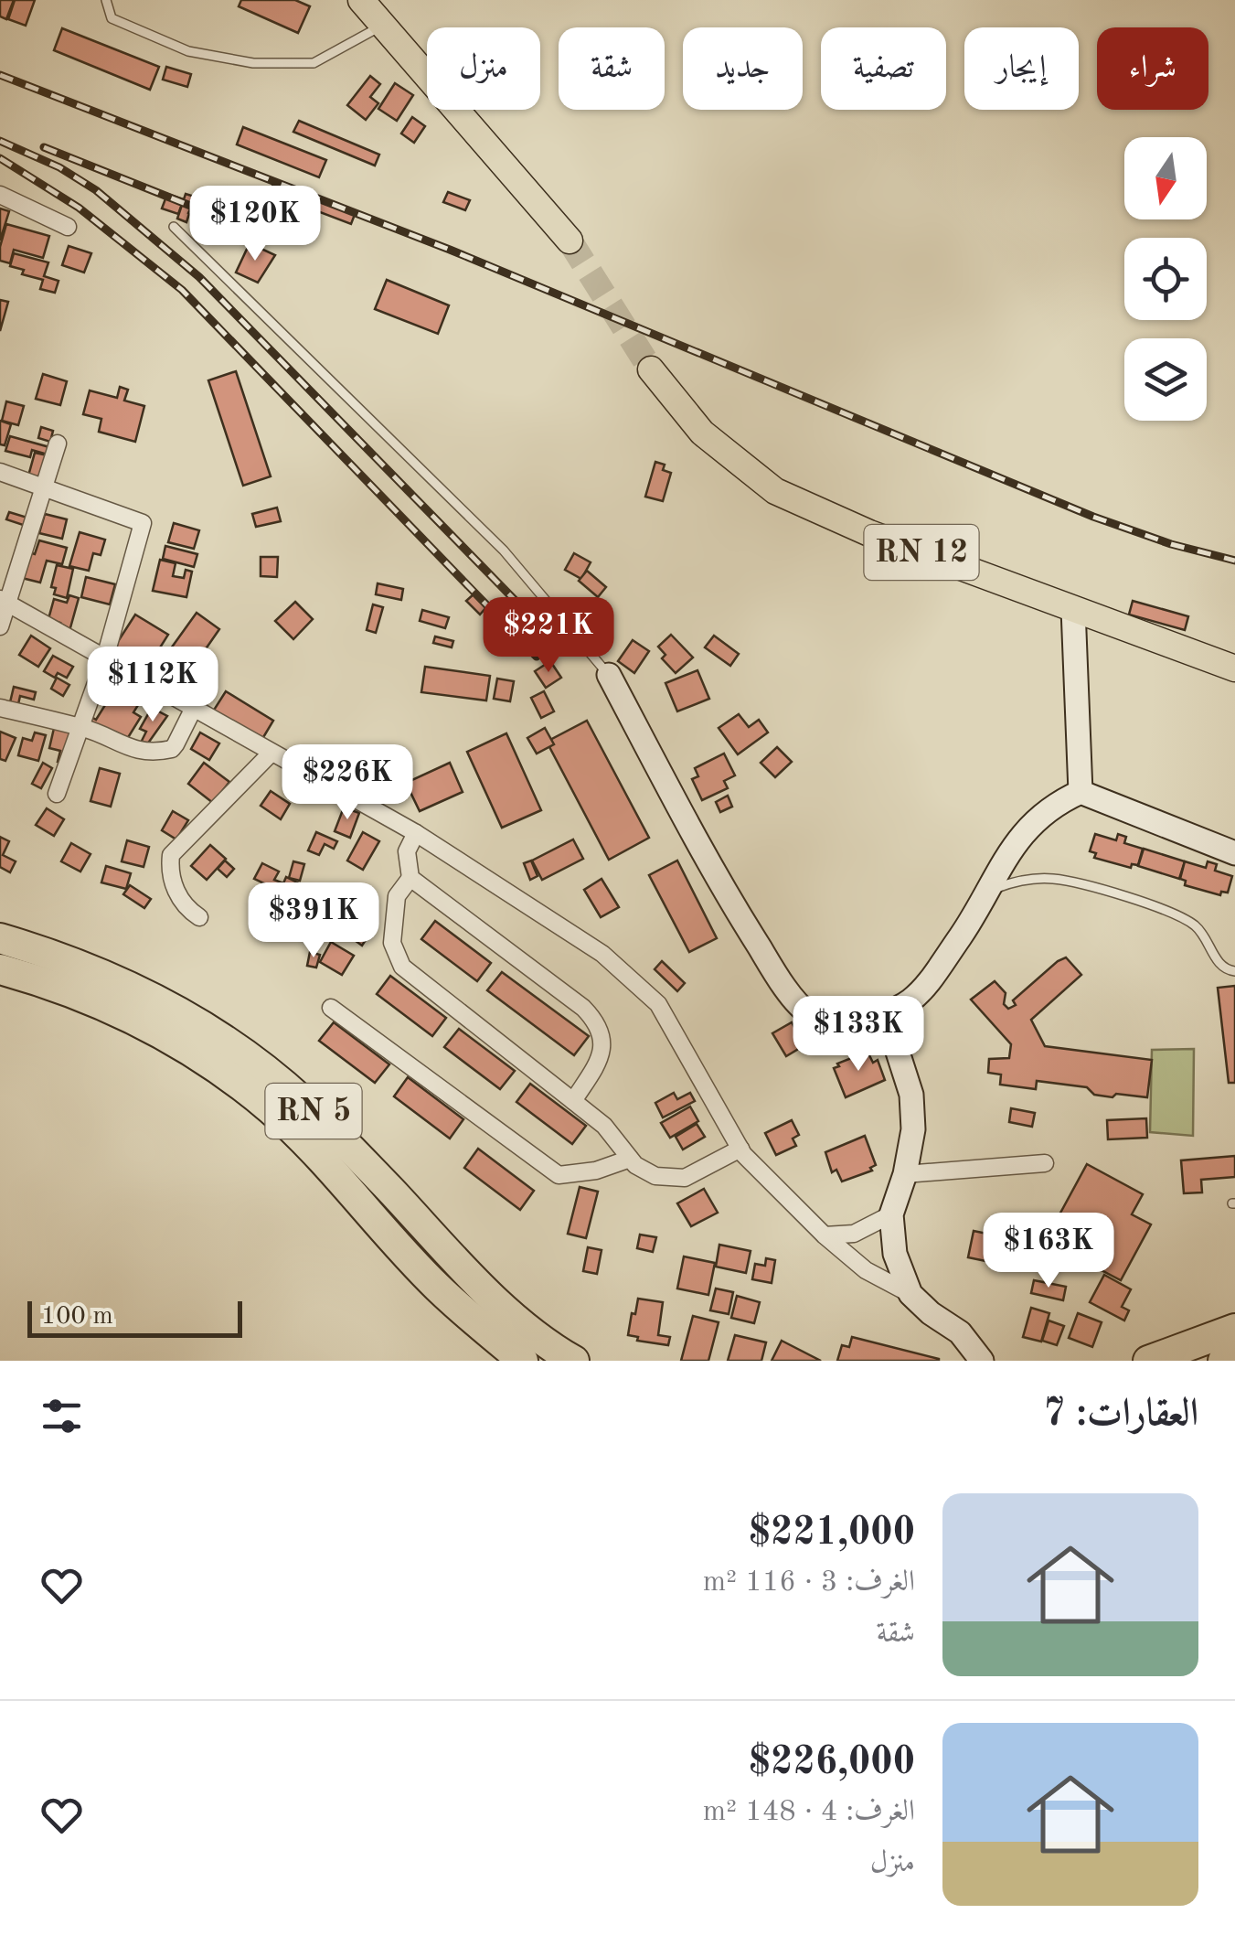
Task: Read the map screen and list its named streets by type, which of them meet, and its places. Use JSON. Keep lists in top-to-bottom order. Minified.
{"streets":{"highway":["RN 5"],"main road":["RN 12"]},"scale_bar":"100 m","north":"bottom","page":{"chip":["شراء","إيجار","تصفية","جديد","شقة","منزل"],"price":["$120K","$221K","$112K","$226K","$391K","$133K","$163K"],"scale":"100 m","heading":"العقارات: 7","list":[{"name":"$221,000","note":"الغرف: 3 · 116 m² · شقة"},{"name":"$226,000","note":"الغرف: 4 · 148 m² · منزل"}]}}
